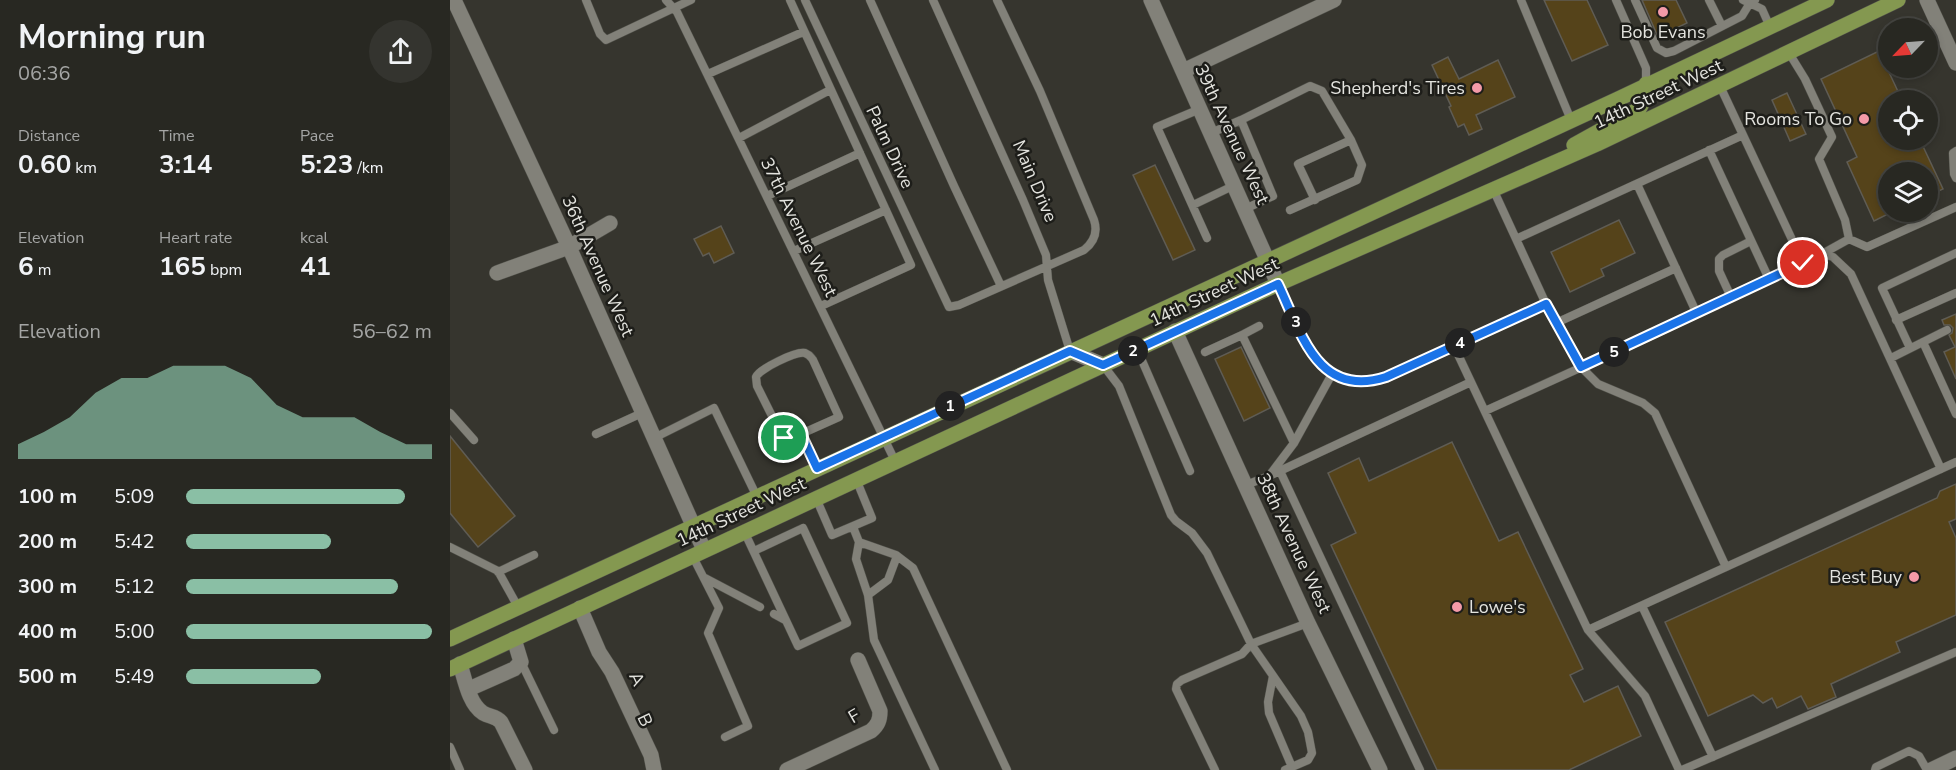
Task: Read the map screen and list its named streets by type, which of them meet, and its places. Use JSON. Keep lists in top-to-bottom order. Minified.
{"streets":{"main road":["14th Street West"],"street":["39th Avenue West","36th Avenue West","38th Avenue West","A","F","B"],"lane":["Palm Drive","Main Drive","37th Avenue West"]},"crossings":[["14th Street West","39th Avenue West"],["14th Street West","Main Drive"],["14th Street West","37th Avenue West"],["14th Street West","36th Avenue West"],["14th Street West","38th Avenue West"],["14th Street West","A"],["A","B"]],"places":["Bob Evans","Shepherd's Tires","Rooms To Go","Best Buy","Lowe's"],"north":"bottom left","page":{"heading":["Morning run","06:36"],"stats":[["Distance","0.60 km"],["Time","3:14"],["Pace","5:23 /km"],["Elevation","6 m"],["Heart rate","165 bpm"],["kcal","41"]],"chart":["Elevation","56–62 m"],"pins":["3","4","2","5","1"],"list":[{"name":"100 m","note":"5:09"},{"name":"200 m","note":"5:42"},{"name":"300 m","note":"5:12"},{"name":"400 m","note":"5:00"},{"name":"500 m","note":"5:49"}]}}
